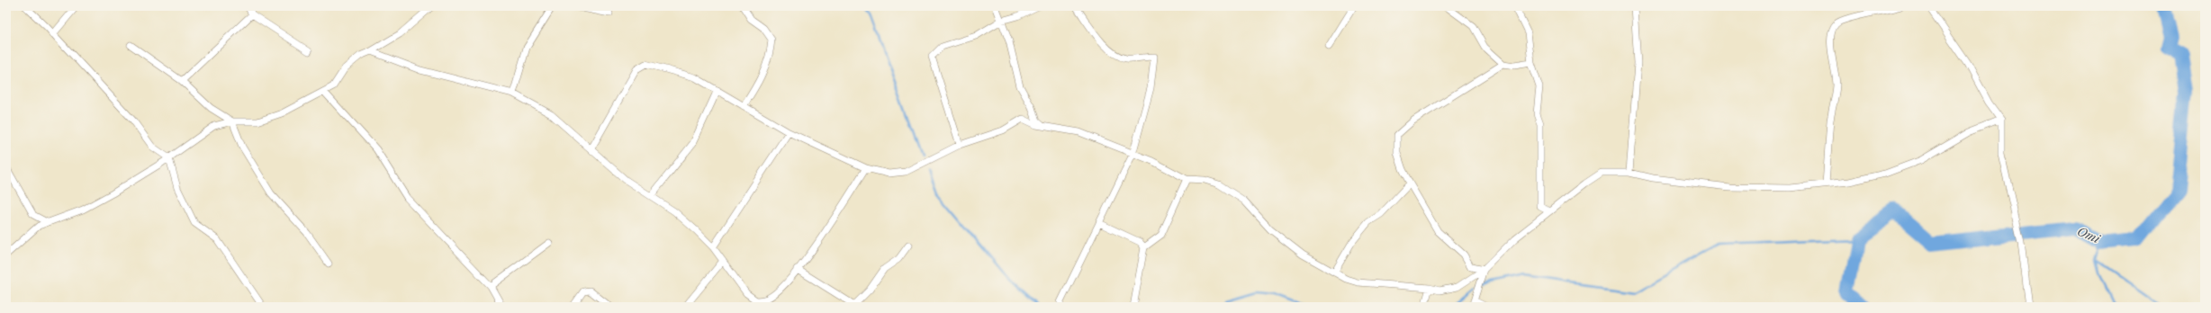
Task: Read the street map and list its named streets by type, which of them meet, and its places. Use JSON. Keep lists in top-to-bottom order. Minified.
{"water":["Omi"]}
